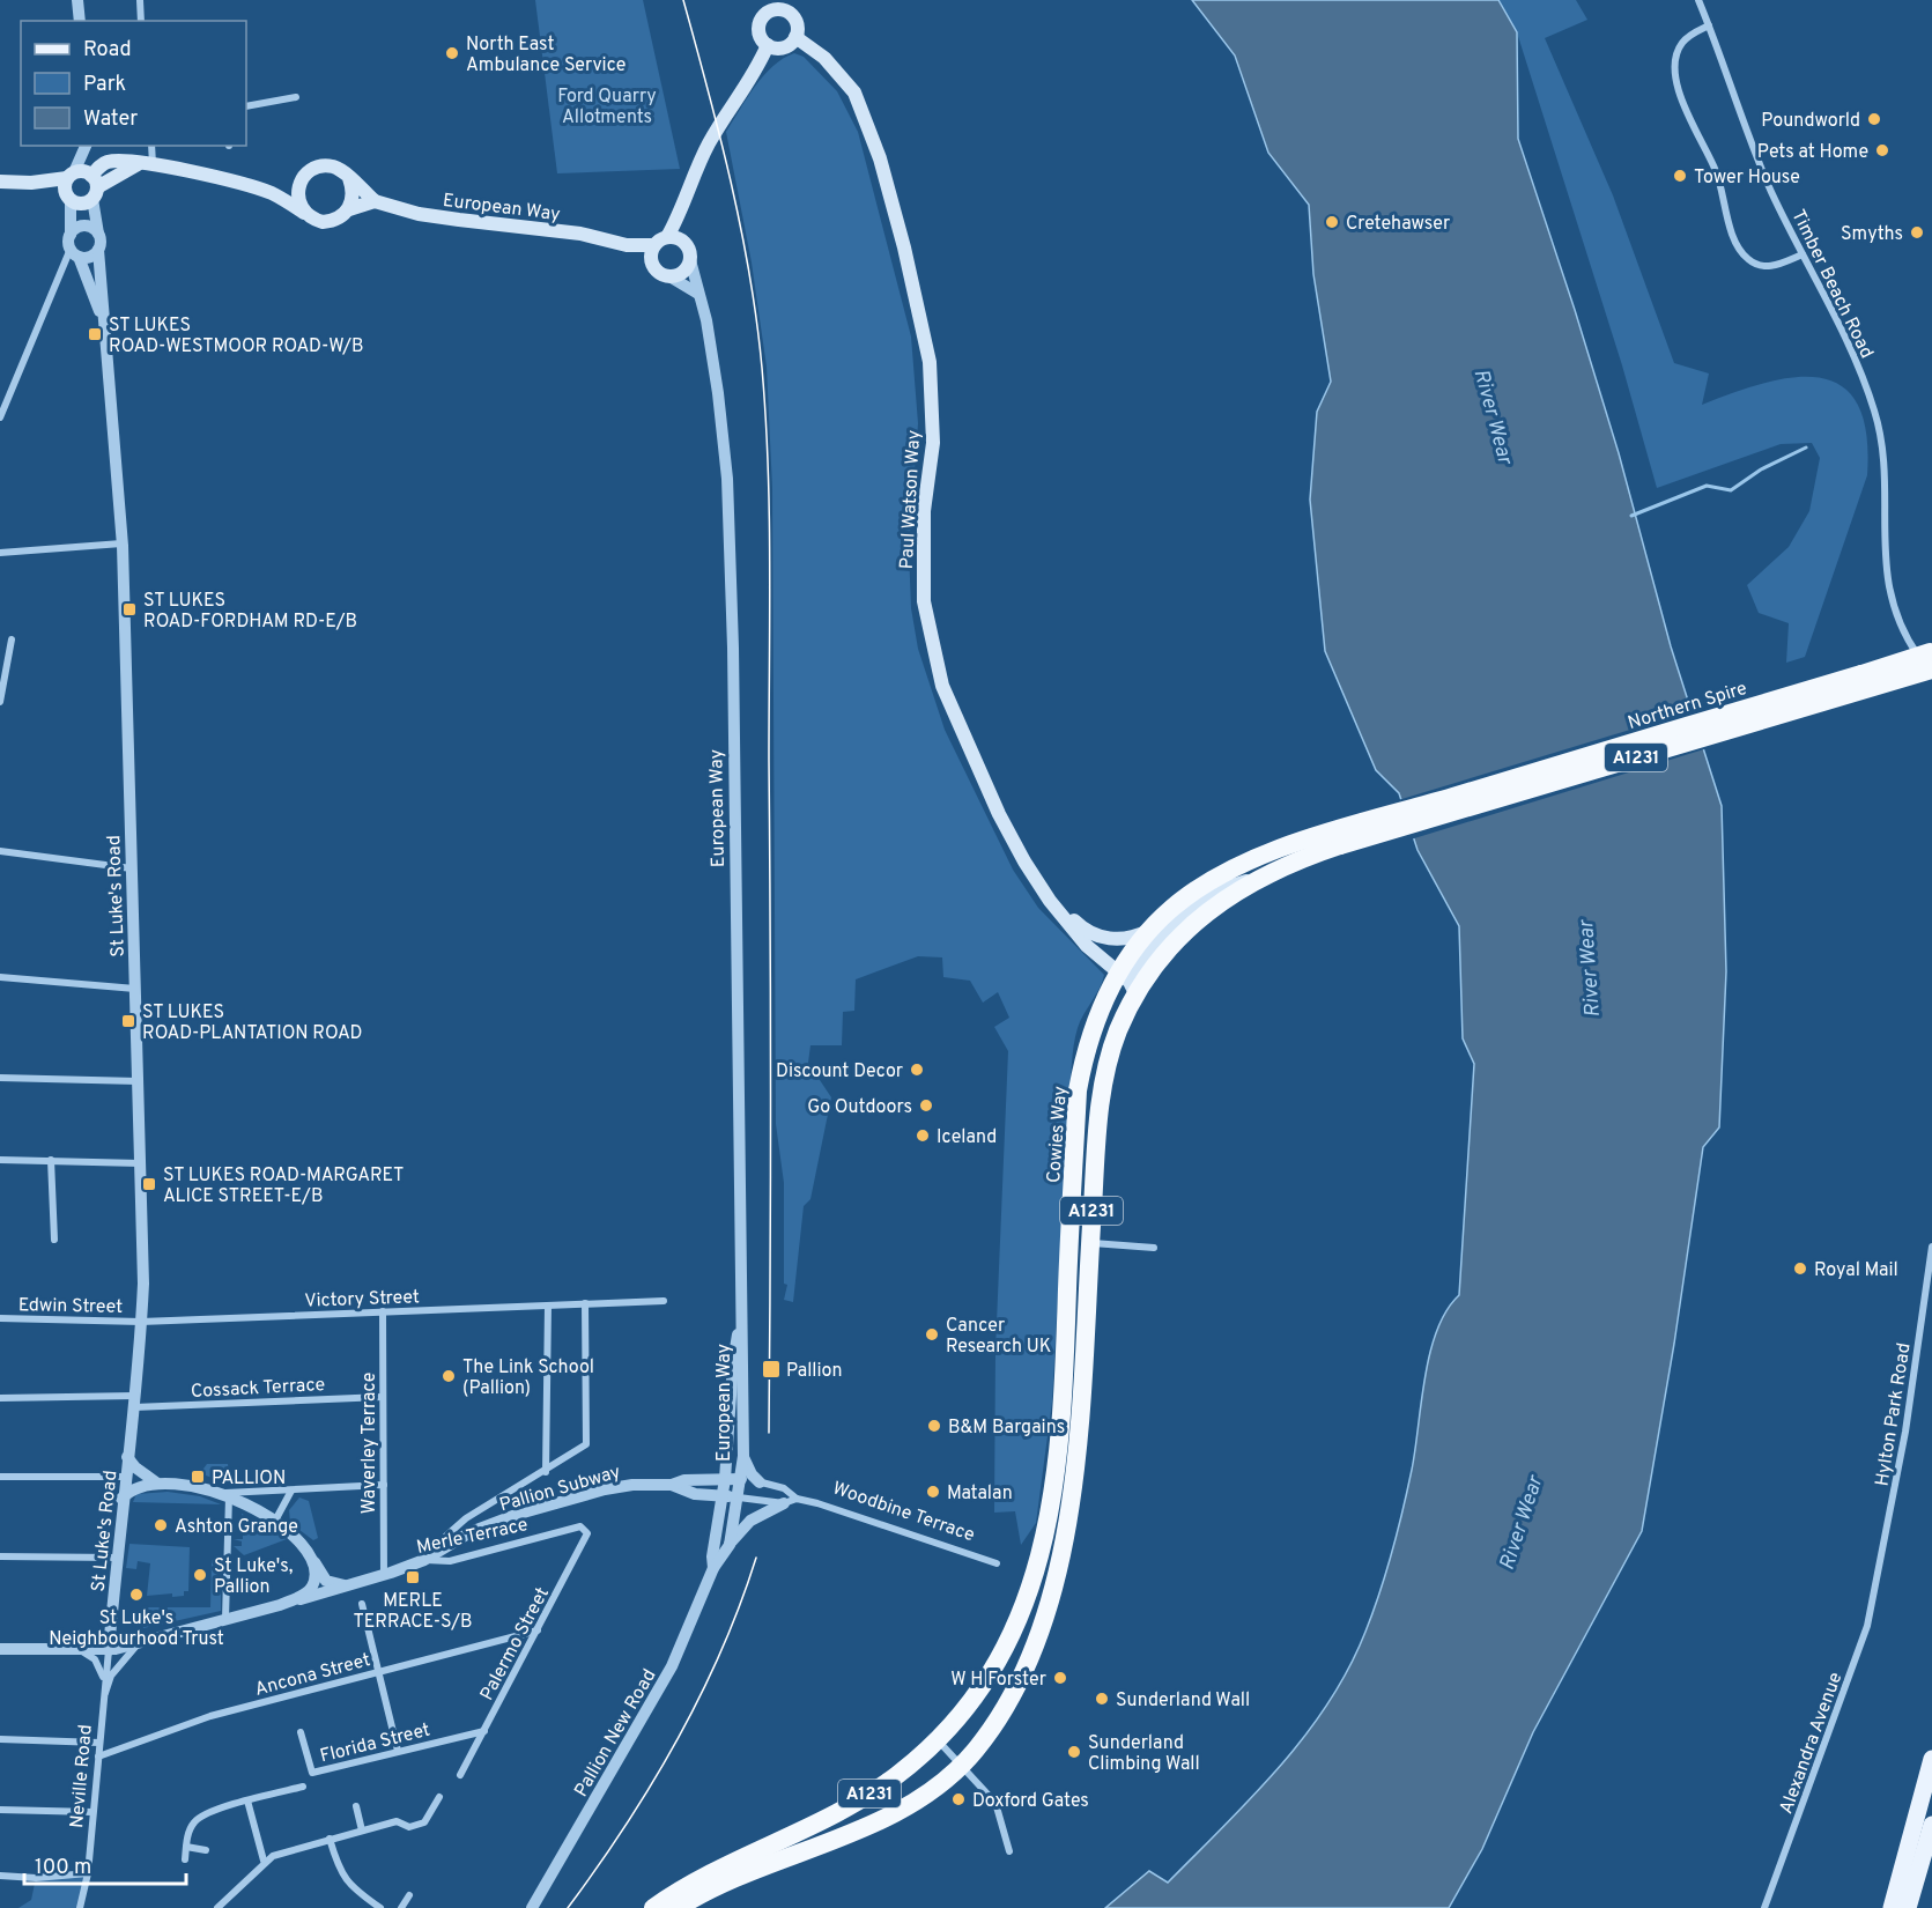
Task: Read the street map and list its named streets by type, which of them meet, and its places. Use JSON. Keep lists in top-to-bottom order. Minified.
{"streets":{"highway":["Northern Spire","A1231","Cowies Way"],"main road":["European Way","Paul Watson Way"],"street":["Timber Beach Road","St Luke's Road","Victory Street","Edwin Street","Cossack Terrace","Hylton Park Road","Waverley Terrace","Pallion Subway","Woodbine Terrace","Merle Terrace","Palermo Street","Ancona Street","Pallion New Road","Florida Street","Alexandra Avenue","Neville Road"]},"crossings":[["European Way","Pallion Subway"],["European Way","Woodbine Terrace"],["European Way","Pallion New Road"],["Paul Watson Way","A1231"],["Paul Watson Way","Cowies Way"],["Northern Spire","A1231"],["Northern Spire","Cowies Way"],["A1231","Cowies Way"],["St Luke's Road","Victory Street"],["St Luke's Road","Edwin Street"],["St Luke's Road","Cossack Terrace"],["St Luke's Road","Neville Road"],["Victory Street","Edwin Street"],["Victory Street","Waverley Terrace"],["Cossack Terrace","Waverley Terrace"],["Hylton Park Road","Alexandra Avenue"],["Waverley Terrace","Merle Terrace"],["Pallion Subway","Woodbine Terrace"],["Pallion Subway","Merle Terrace"],["Pallion Subway","Pallion New Road"],["Woodbine Terrace","Pallion New Road"],["Merle Terrace","Palermo Street"],["Palermo Street","Ancona Street"],["Palermo Street","Florida Street"],["Ancona Street","Neville Road"]],"water":["River Wear"],"parks":["Ford Quarry Allotments"],"places":{"other":["North East Ambulance Service","Poundworld","Pets at Home","Tower House","Cretehawser","Smyths","Discount Decor","Go Outdoors","Iceland","Royal Mail","Cancer Research UK","The Link School (Pallion)","B&M Bargains","Matalan","Ashton Grange","St Luke's, Pallion","St Luke's Neighbourhood Trust","W H Forster","Sunderland Wall","Sunderland Climbing Wall","Doxford Gates"],"transit":["ST LUKES ROAD-WESTMOOR ROAD-W/B","ST LUKES ROAD-FORDHAM RD-E/B","ST LUKES ROAD-PLANTATION ROAD","ST LUKES ROAD-MARGARET ALICE STREET-E/B","Pallion","PALLION","MERLE TERRACE-S/B"]},"legend":["Road","Park","Water"],"scale_bar":"100 m"}
